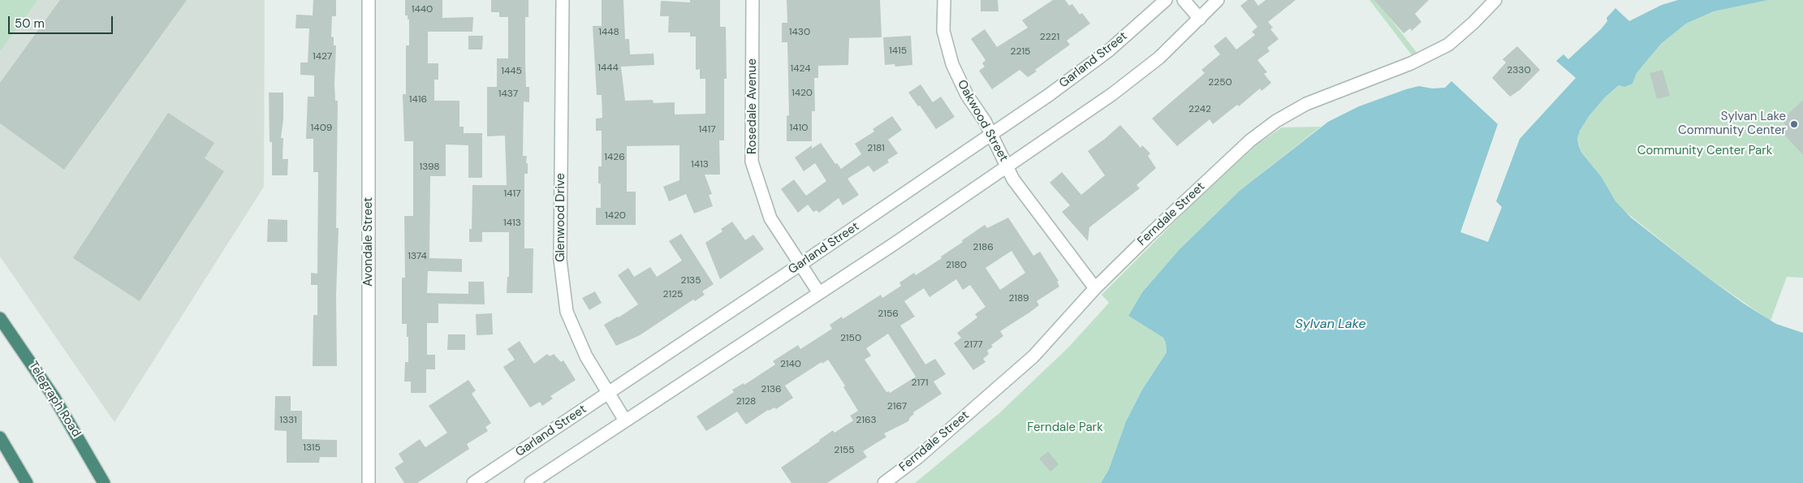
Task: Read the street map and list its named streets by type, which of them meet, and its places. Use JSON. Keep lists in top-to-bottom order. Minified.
{"streets":{"highway":["Telegraph Road"],"street":["Garland Street","Rosedale Avenue","Oakwood Street","Ferndale Street","Glenwood Drive","Avondale Street"]},"crossings":[["Garland Street","Rosedale Avenue"],["Garland Street","Oakwood Street"],["Garland Street","Glenwood Drive"],["Oakwood Street","Ferndale Street"]],"water":["Sylvan Lake"],"parks":["Community Center Park","Ferndale Park"],"places":["Sylvan Lake Community Center"],"house_numbers":["1440","1448","1430","2221","1415","2215","1427","1444","1424","2330","1445","2250","1420","1437","1416","2242","1409","1410","1417","2181","1426","1413","1398","1417","1420","1413","2186","1374","2180","2135","2125","2189","2156","2150","2177","2140","2171","2136","2128","2167","1331","2163","1315","2155"],"scale_bar":"50 m"}
